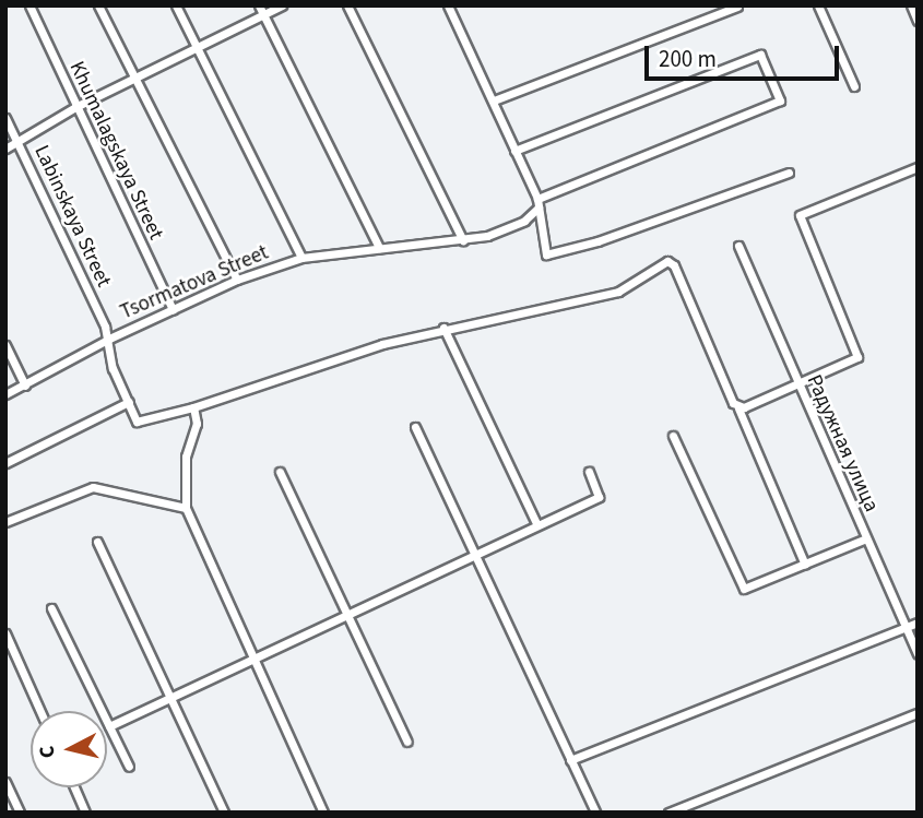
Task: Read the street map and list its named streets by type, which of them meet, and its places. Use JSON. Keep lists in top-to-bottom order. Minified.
{"streets":{"street":["Khumalagskaya Street","Labinskaya Street","Tsormatova Street","Радужная улица"]},"crossings":[["Khumalagskaya Street","Tsormatova Street"],["Labinskaya Street","Tsormatova Street"]],"scale_bar":"200 m","north":"left"}
